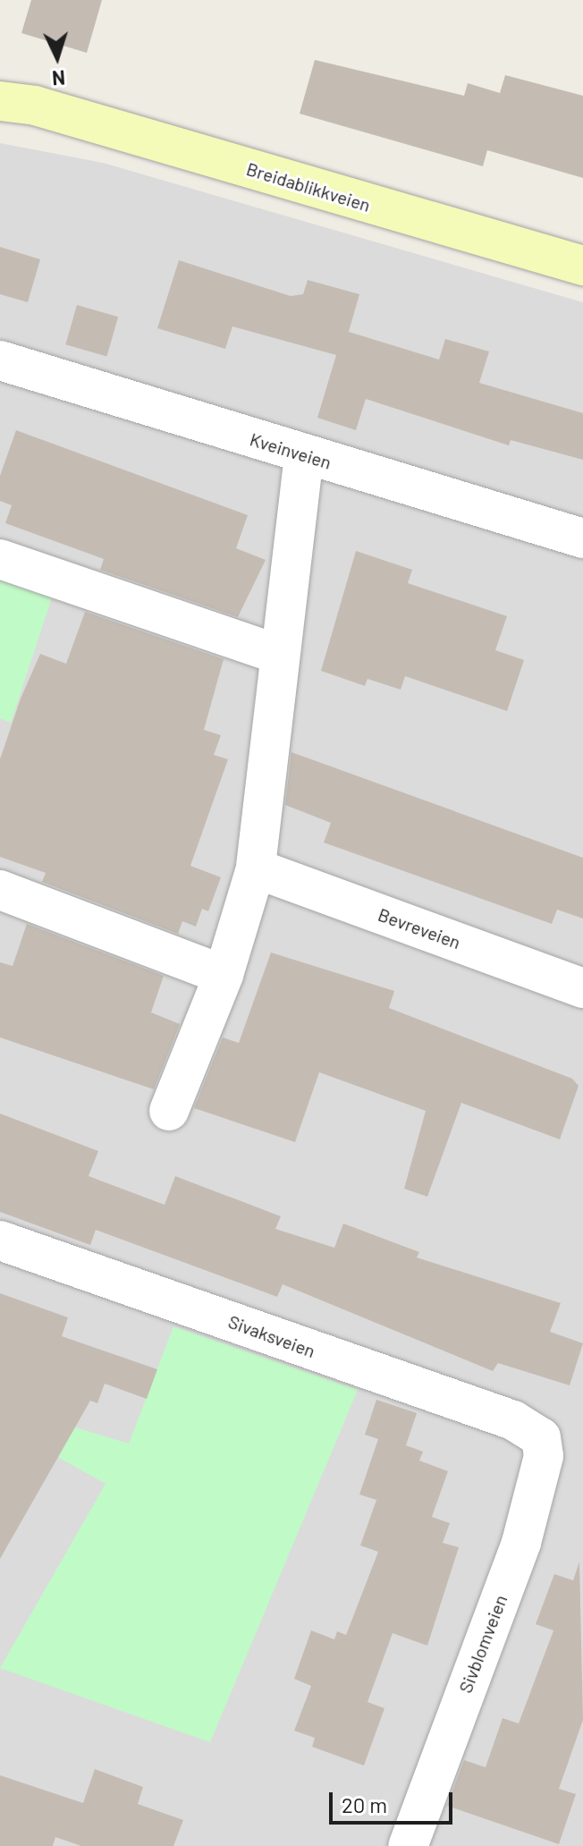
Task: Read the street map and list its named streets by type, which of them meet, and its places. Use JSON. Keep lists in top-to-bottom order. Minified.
{"streets":{"main road":["Breidablikkveien"],"street":["Kveinveien","Bevreveien","Sivaksveien","Sivblomveien"]},"crossings":[["Sivaksveien","Sivblomveien"]],"scale_bar":"20 m","north":"bottom"}
